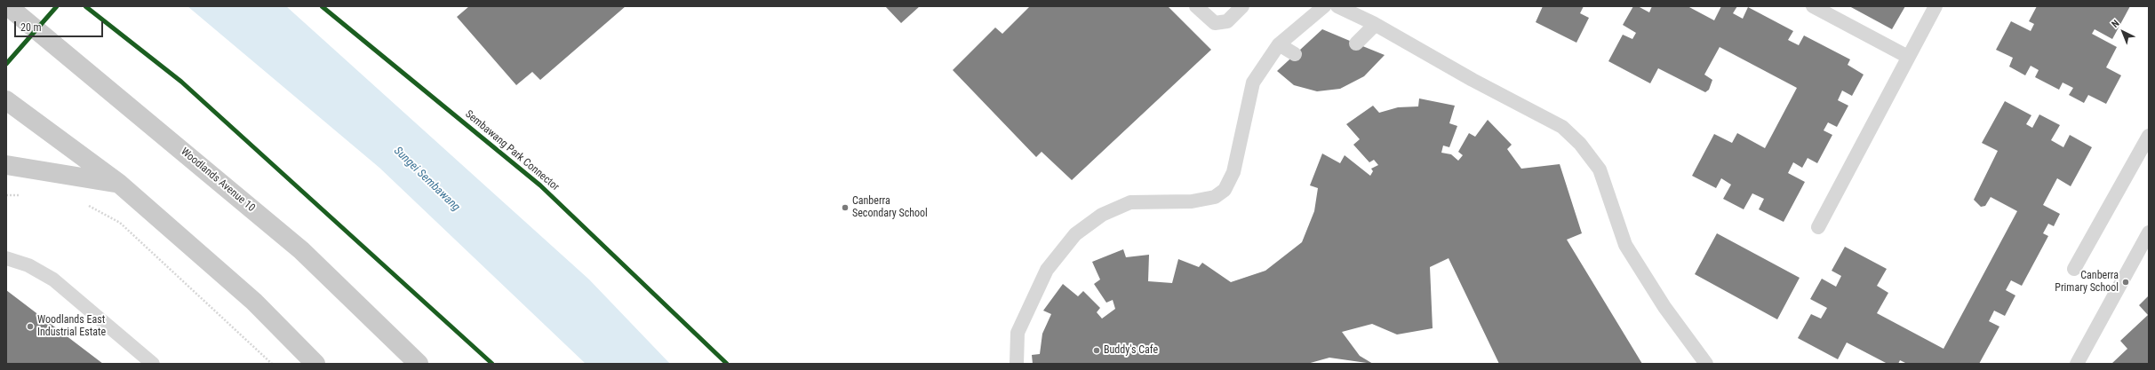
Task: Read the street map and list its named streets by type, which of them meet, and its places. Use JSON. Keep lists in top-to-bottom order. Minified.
{"streets":{"main road":["Woodlands Avenue 10"],"cycle path":["Sembawang Park Connector"]},"water":["Sungei Sembawang"],"places":["Canberra Secondary School","Canberra Primary School","Woodlands East Industrial Estate","Buddy's Cafe"],"scale_bar":"20 m","north":"top left"}
